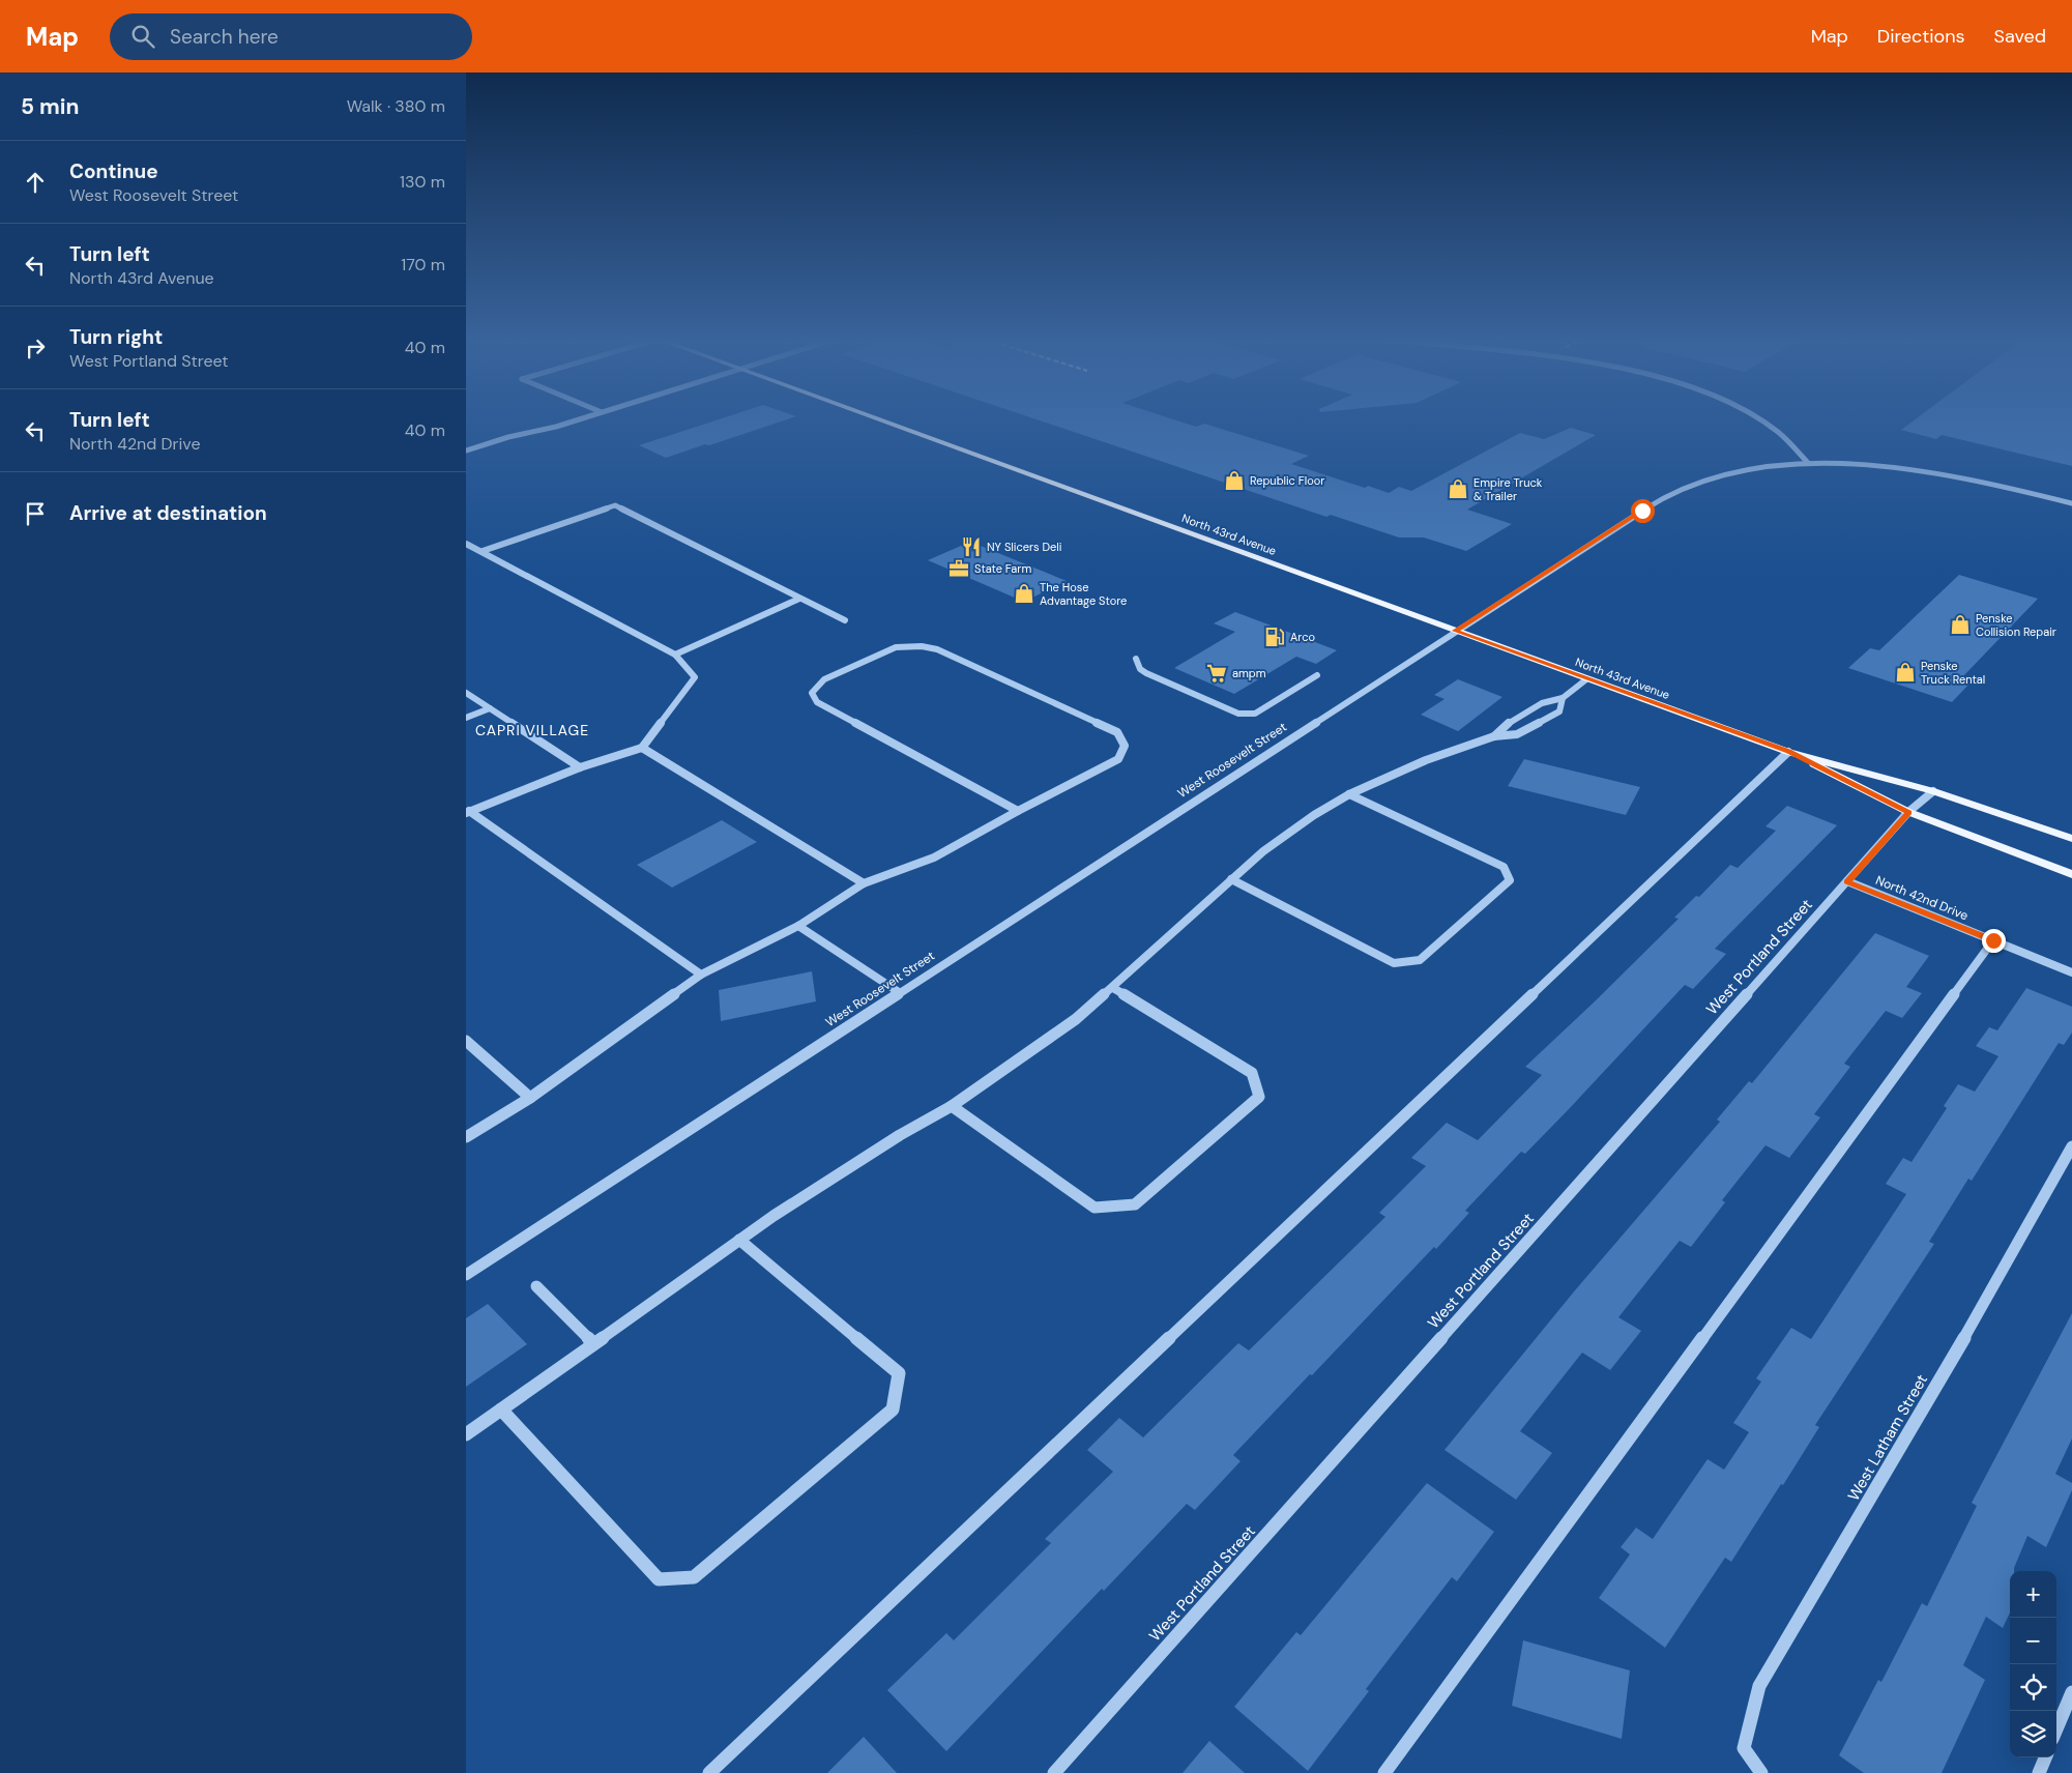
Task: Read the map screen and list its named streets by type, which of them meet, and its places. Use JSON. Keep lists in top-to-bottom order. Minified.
{"streets":{"main road":["North 43rd Avenue"],"street":["West Roosevelt Street","North 42nd Drive","West Portland Street","West Latham Street"]},"crossings":[["North 43rd Avenue","West Roosevelt Street"],["North 43rd Avenue","West Portland Street"],["North 42nd Drive","West Portland Street"]],"districts":["CAPRI VILLAGE"],"places":{"shop":["Republic Floor","Empire Truck & Trailer","The Hose Advantage Store","Penske Collision Repair","Penske Truck Rental"],"restaurant":["NY Slicers Deli"],"office":["State Farm"],"fuel station":["Arco"],"supermarket":["ampm"]},"page":{"header":"Map","search":"Search here","nav":["Map","Directions","Saved"],"heading":["5 min","Walk · 380 m"],"list":[["Continue","West Roosevelt Street","130 m"],["Turn left","North 43rd Avenue","170 m"],["Turn right","West Portland Street","40 m"],["Turn left","North 42nd Drive","40 m"],"Arrive at destination"],"map_buttons":["+","−"]}}
